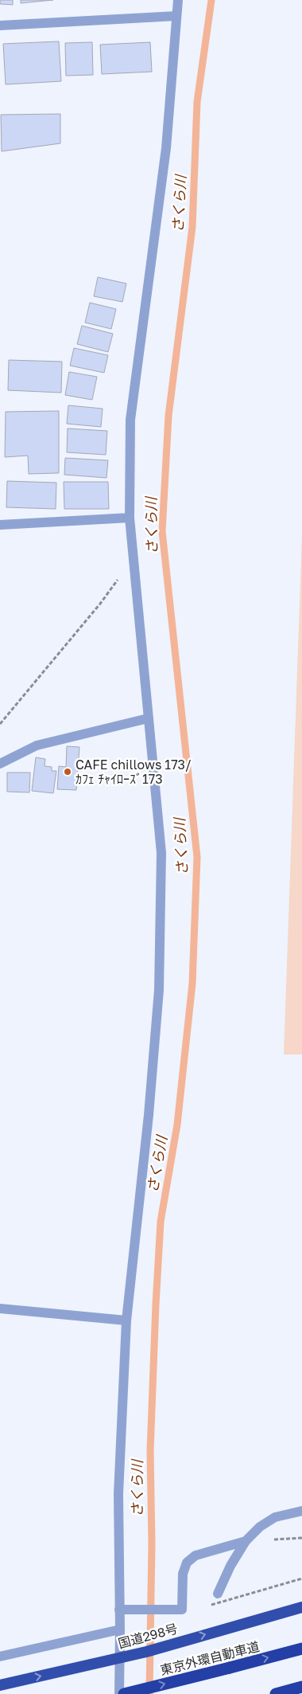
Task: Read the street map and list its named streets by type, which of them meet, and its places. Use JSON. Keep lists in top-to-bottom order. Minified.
{"streets":{"highway":["国道298号","東京外環自動車道"]},"one_way":["国道298号","東京外環自動車道"],"water":["さくら川"],"places":["CAFE chillows 173/ ｶﾌｪ ﾁｬｲﾛｰｽﾞ173"]}
